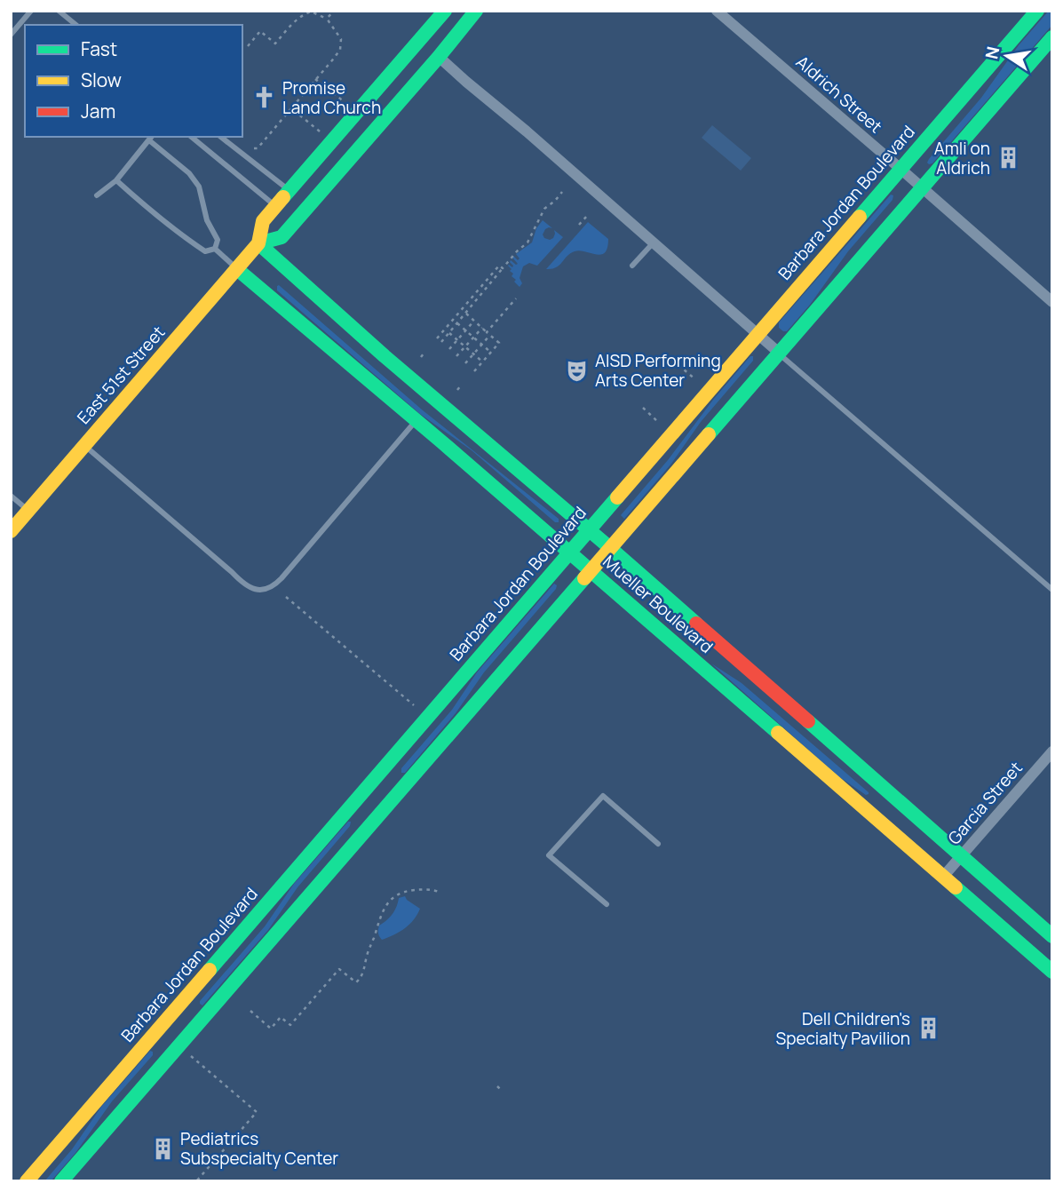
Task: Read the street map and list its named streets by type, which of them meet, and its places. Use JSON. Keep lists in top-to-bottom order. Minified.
{"streets":{"street":["Aldrich Street","Barbara Jordan Boulevard","East 51st Street","Mueller Boulevard","Garcia Street"]},"crossings":[["Aldrich Street","Barbara Jordan Boulevard"],["Barbara Jordan Boulevard","Mueller Boulevard"],["East 51st Street","Mueller Boulevard"],["Mueller Boulevard","Garcia Street"]],"places":{"church":["Promise Land Church"],"building":["Amli on Aldrich","Dell Children's Specialty Pavilion","Pediatrics Subspecialty Center"],"theatre":["AISD Performing Arts Center"]},"legend":["Fast","Slow","Jam"],"north":"left"}
